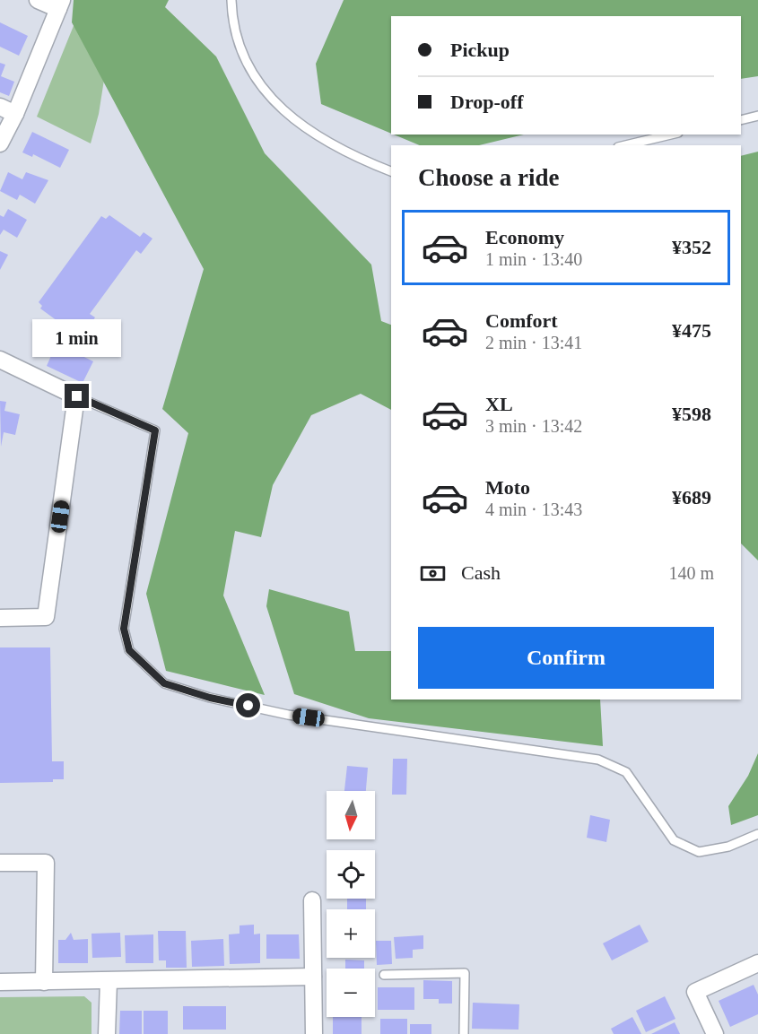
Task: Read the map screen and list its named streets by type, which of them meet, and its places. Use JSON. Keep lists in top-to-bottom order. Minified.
{"north":"bottom","page":{"banner":["Pickup","Drop-off"],"heading":"Choose a ride","list":[{"name":"Economy","note":"1 min · 13:40","value":"¥352"},{"name":"Comfort","note":"2 min · 13:41","value":"¥475"},{"name":"XL","note":"3 min · 13:42","value":"¥598"},{"name":"Moto","note":"4 min · 13:43","value":"¥689"}],"bubble":"1 min","pay":["Cash","140 m"],"buttons":"Confirm","map_buttons":["+","−"]}}
